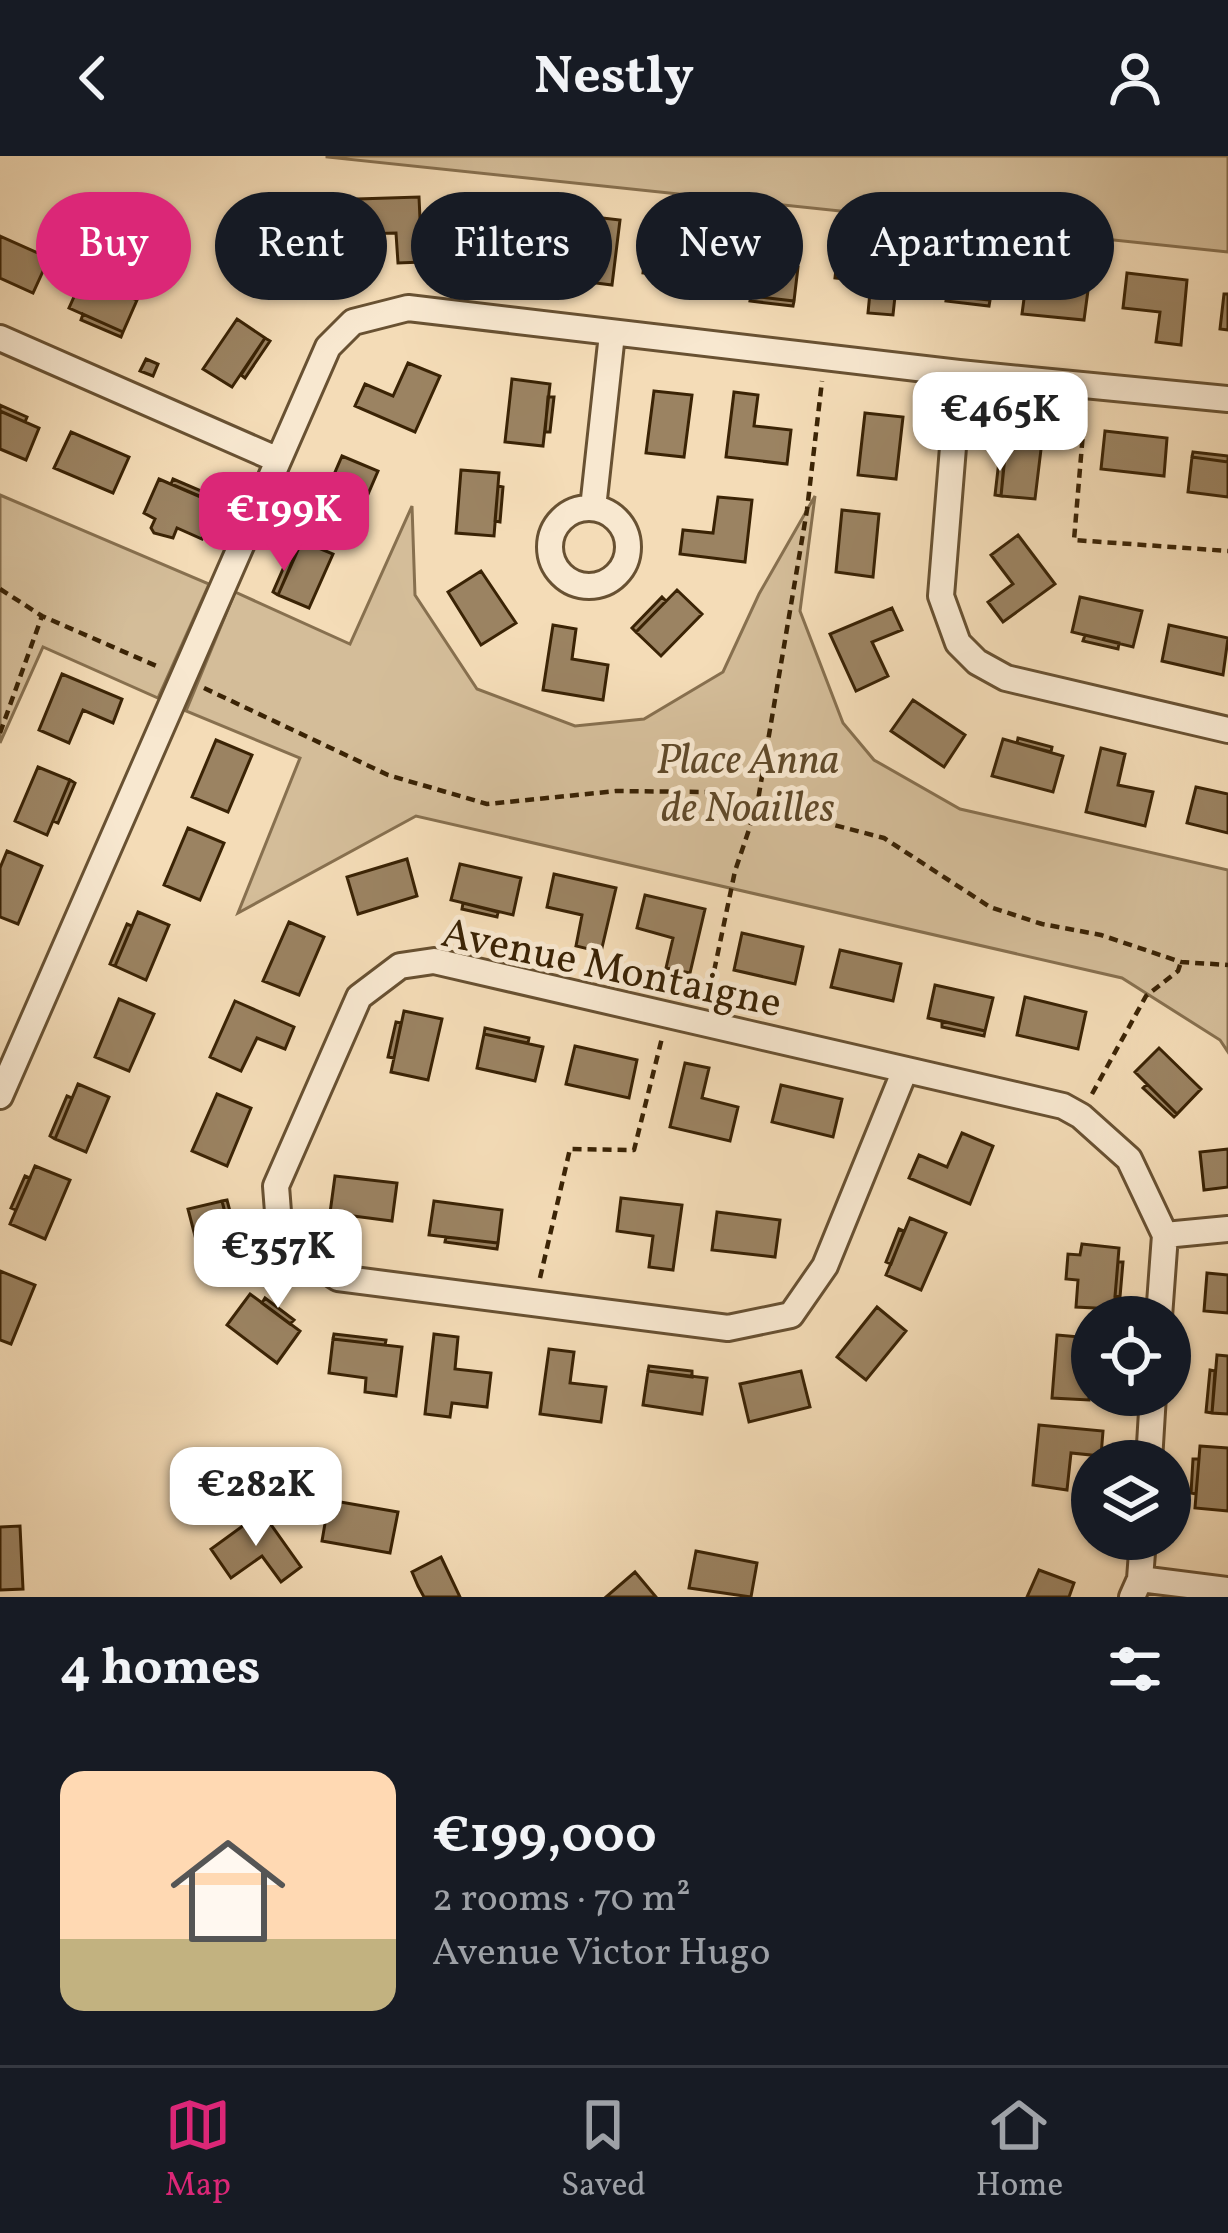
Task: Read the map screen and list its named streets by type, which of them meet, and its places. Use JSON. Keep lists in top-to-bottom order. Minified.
{"streets":{"street":["Avenue Montaigne"]},"parks":["Place Anna de Noailles"],"page":{"header":"Nestly","chip":["Buy","Rent","Filters","New","Apartment"],"price":["€465K","€199K","€357K","€282K"],"heading":"4 homes","list":[{"name":"€199,000","note":"2 rooms · 70 m² · Avenue Victor Hugo"}],"tabs":["Map","Saved","Home"]}}
